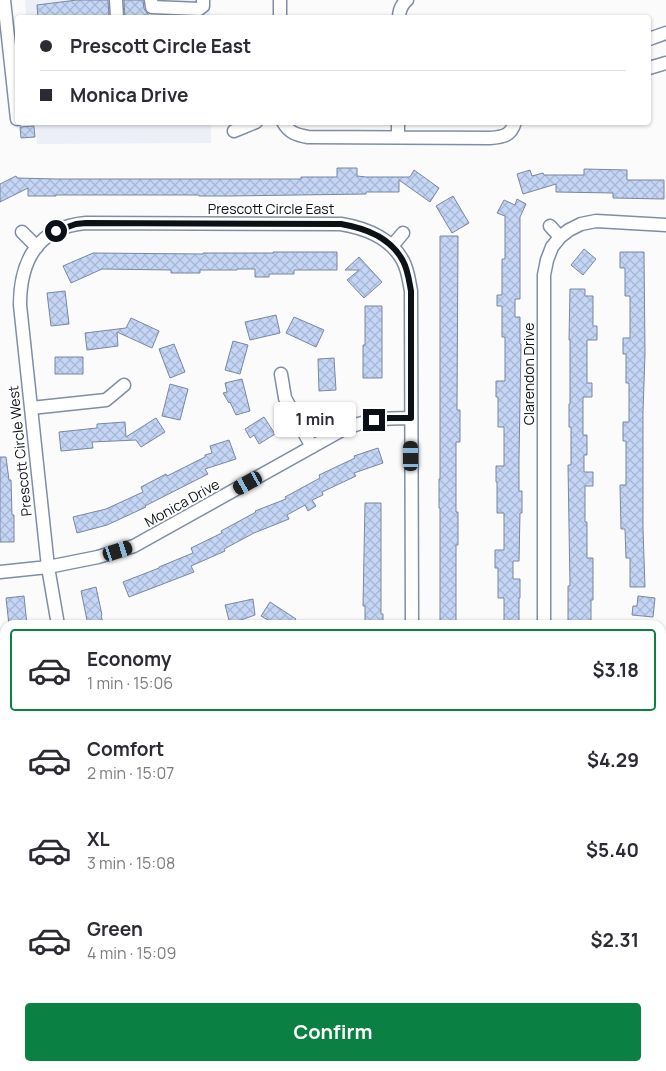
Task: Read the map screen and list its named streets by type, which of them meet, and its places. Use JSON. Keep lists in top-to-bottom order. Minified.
{"streets":{"street":["Prescott Circle East","Clarendon Drive","Prescott Circle West","Monica Drive"]},"crossings":[["Prescott Circle East","Prescott Circle West"],["Prescott Circle East","Monica Drive"],["Prescott Circle West","Monica Drive"]],"page":{"banner":["Prescott Circle East","Monica Drive"],"bubble":"1 min","list":[{"name":"Economy","note":"1 min · 15:06","value":"$3.18"},{"name":"Comfort","note":"2 min · 15:07","value":"$4.29"},{"name":"XL","note":"3 min · 15:08","value":"$5.40"},{"name":"Green","note":"4 min · 15:09","value":"$2.31"}],"buttons":"Confirm"}}
